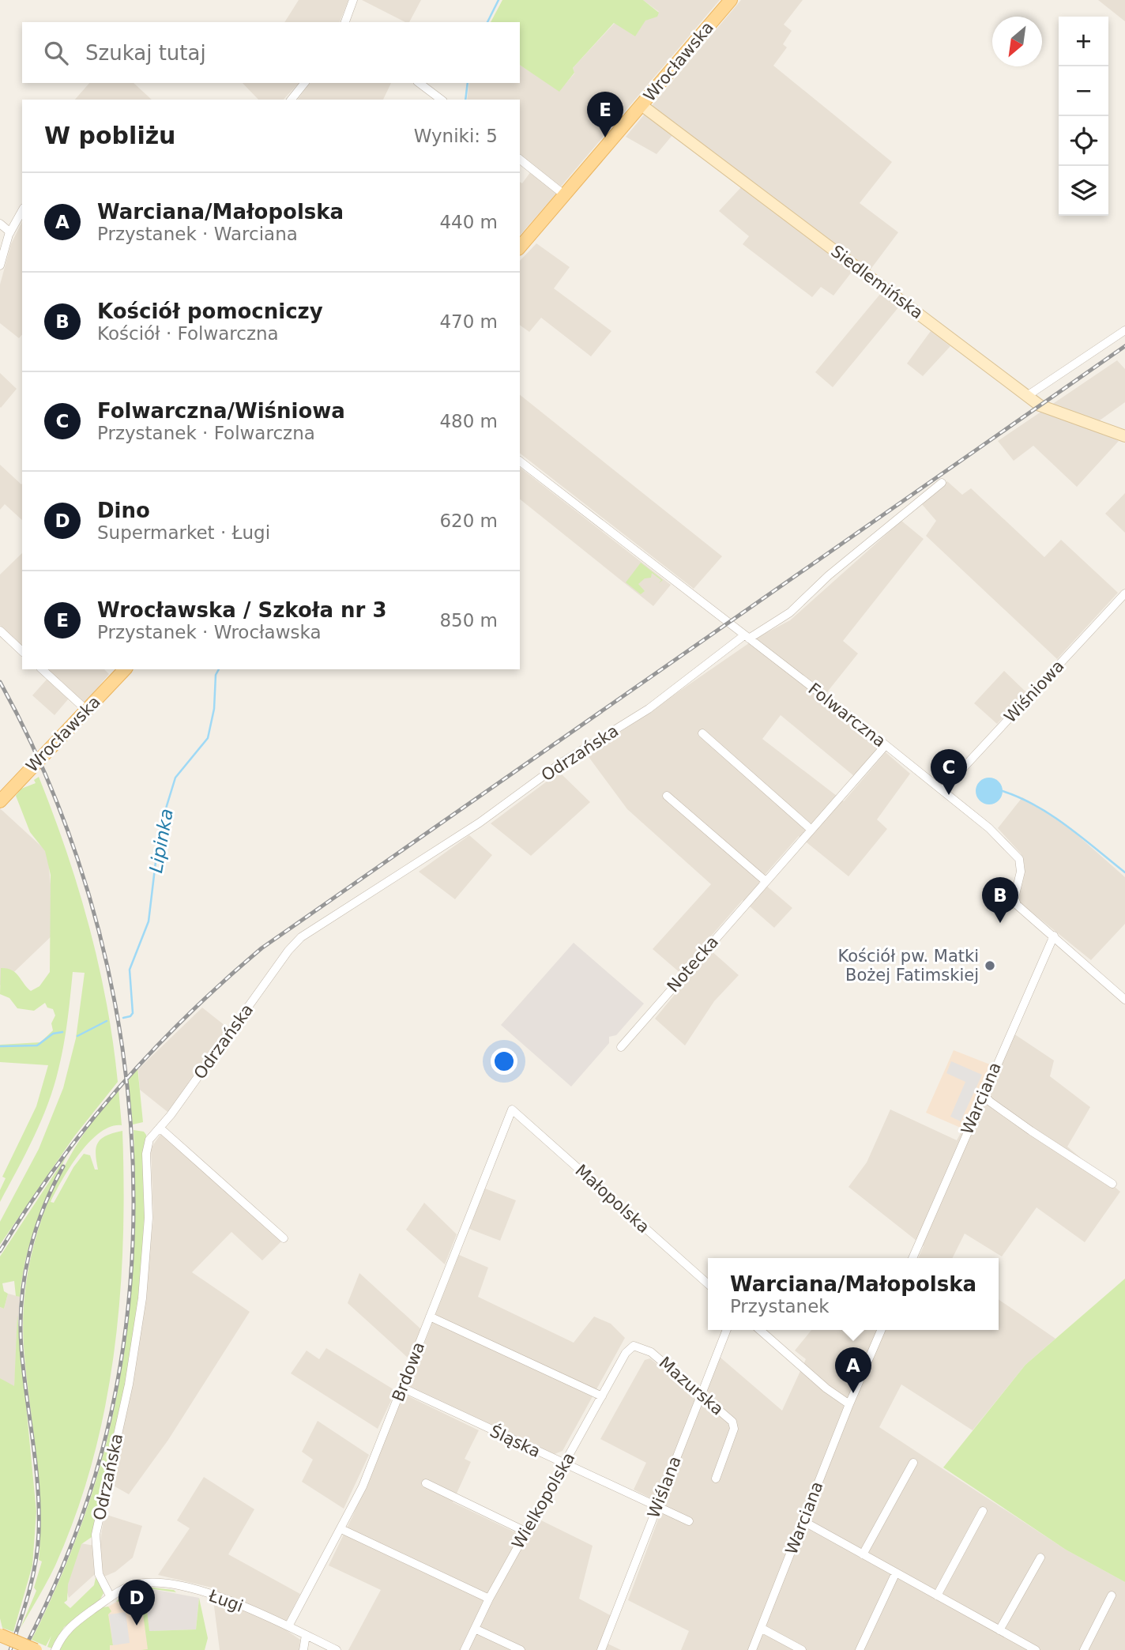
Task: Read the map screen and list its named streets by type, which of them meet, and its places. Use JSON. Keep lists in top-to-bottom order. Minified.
{"streets":{"main road":["Wrocławska"],"street":["Siedlemińska","Wiśniowa","Folwarczna","Odrzańska","Notecka","Warciana","Małopolska","Brdowa","Mazurska","Śląska","Wiślana","Wielkopolska","Ługi"]},"crossings":[["Wrocławska","Siedlemińska"],["Wiśniowa","Folwarczna"],["Folwarczna","Odrzańska"],["Folwarczna","Notecka"],["Folwarczna","Warciana"],["Odrzańska","Ługi"],["Małopolska","Brdowa"],["Brdowa","Śląska"],["Brdowa","Ługi"],["Mazurska","Wiślana"],["Mazurska","Wielkopolska"],["Śląska","Wiślana"],["Śląska","Wielkopolska"]],"water":["Lipinka"],"places":["Kościół pw. Matki Bożej Fatimskiej"],"north":"bottom left","page":{"map_buttons":["+","−"],"search":"Szukaj tutaj","pins":["E","C","B","A","D"],"heading":["W pobliżu","Wyniki: 5"],"list":[{"mark":"A","name":"Warciana/Małopolska","note":"Przystanek · Warciana","value":"440 m"},{"mark":"B","name":"Kościół pomocniczy","note":"Kościół · Folwarczna","value":"470 m"},{"mark":"C","name":"Folwarczna/Wiśniowa","note":"Przystanek · Folwarczna","value":"480 m"},{"mark":"D","name":"Dino","note":"Supermarket · Ługi","value":"620 m"},{"mark":"E","name":"Wrocławska / Szkoła nr 3","note":"Przystanek · Wrocławska","value":"850 m"}],"popup":["Warciana/Małopolska","Przystanek"]}}
